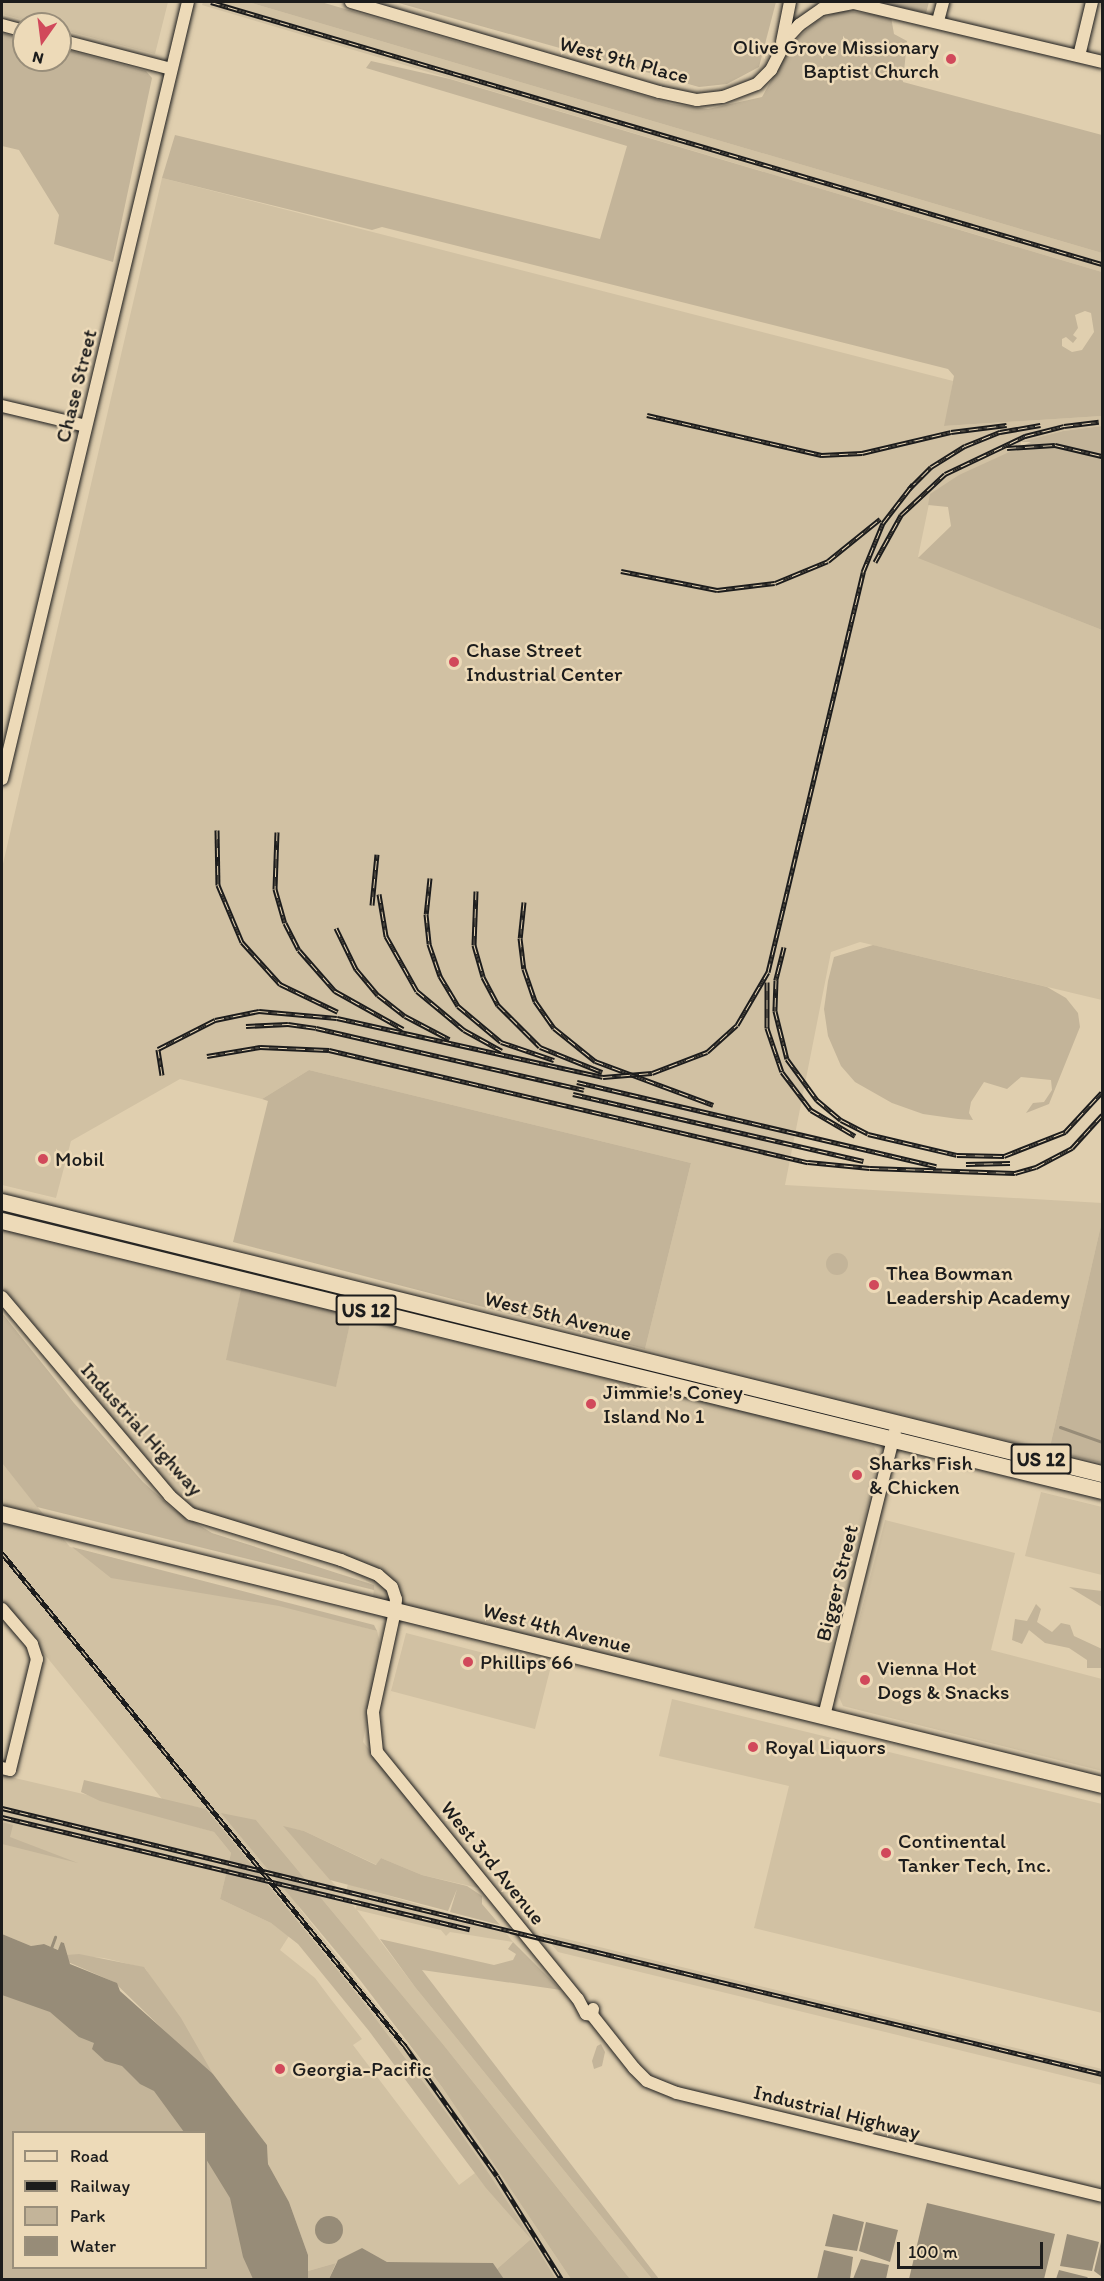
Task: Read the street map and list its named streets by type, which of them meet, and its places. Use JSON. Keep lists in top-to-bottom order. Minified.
{"streets":{"main road":["US 12","West 5th Avenue","West 4th Avenue"],"street":["West 9th Place","Chase Street","Industrial Highway","Bigger Street","West 3rd Avenue"]},"crossings":[["West 5th Avenue","Bigger Street"],["Industrial Highway","West 4th Avenue"],["Industrial Highway","West 3rd Avenue"],["Bigger Street","West 4th Avenue"],["West 4th Avenue","West 3rd Avenue"]],"places":["Olive Grove Missionary Baptist Church","Chase Street Industrial Center","Mobil","Thea Bowman Leadership Academy","Jimmie's Coney Island No 1","Sharks Fish & Chicken","Phillips 66","Vienna Hot Dogs & Snacks","Royal Liquors","Continental Tanker Tech, Inc.","Georgia-Pacific"],"legend":["Road","Railway","Park","Water"],"scale_bar":"100 m","north":"bottom"}
